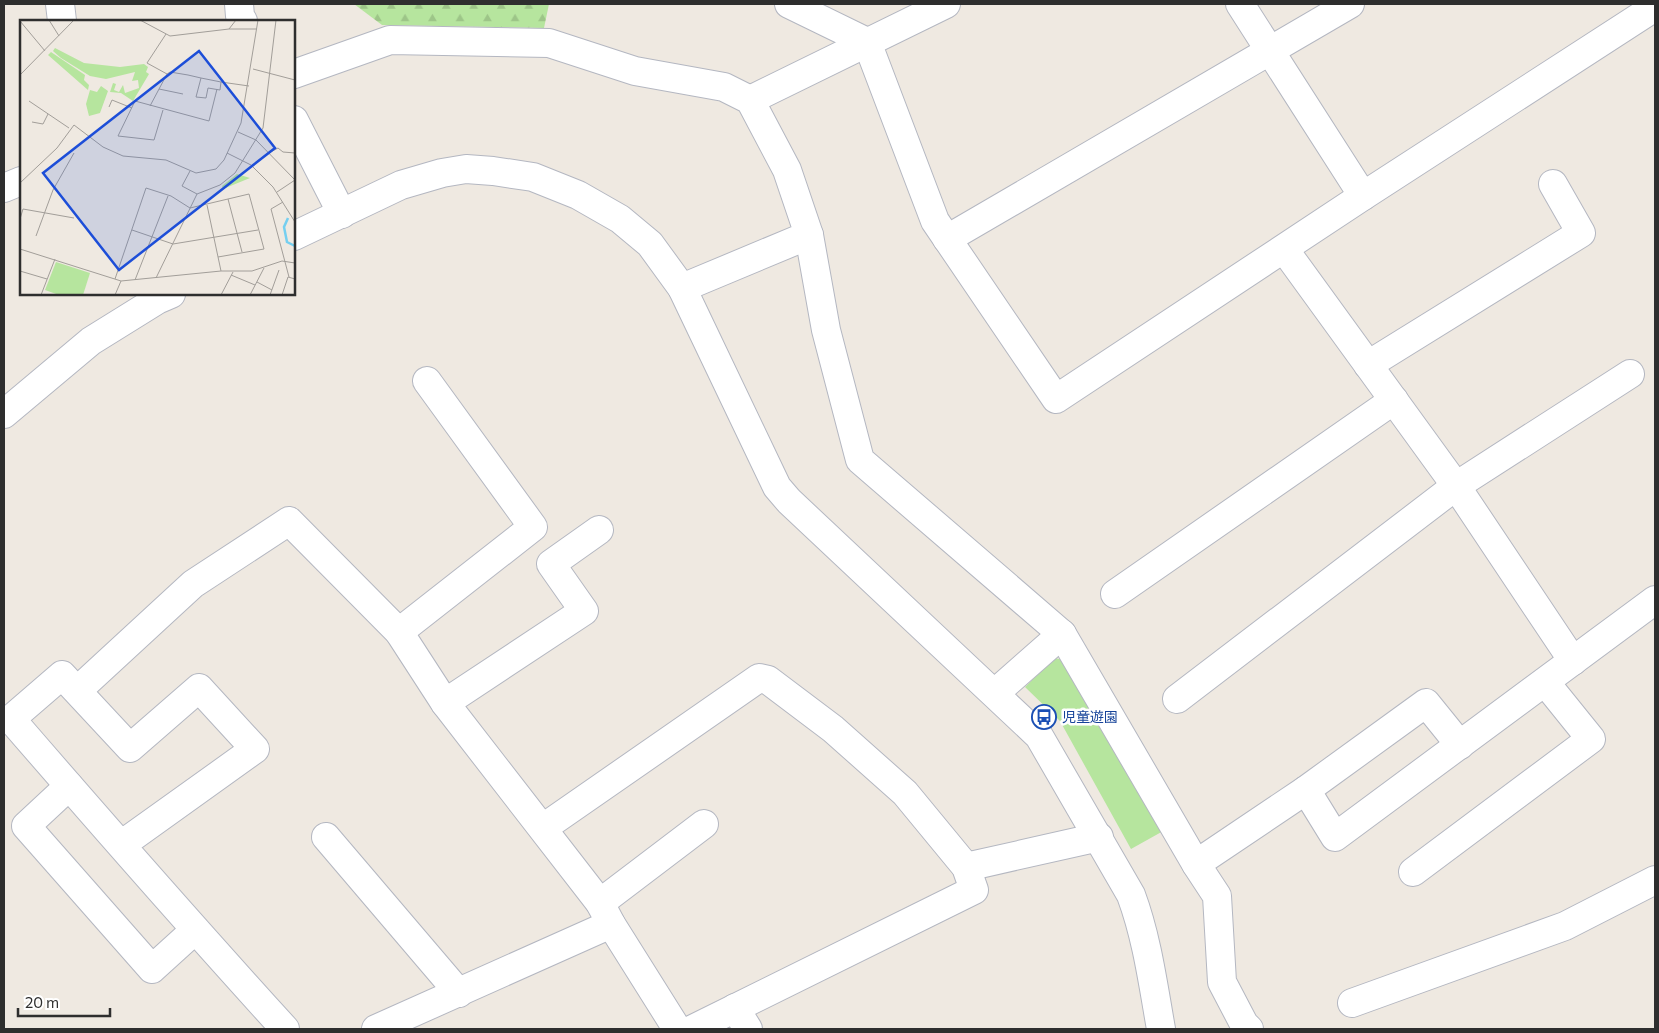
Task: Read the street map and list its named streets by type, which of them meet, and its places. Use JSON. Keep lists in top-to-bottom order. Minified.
{"places":{"bus stop":["児童遊園"]},"scale_bar":"20 m"}
